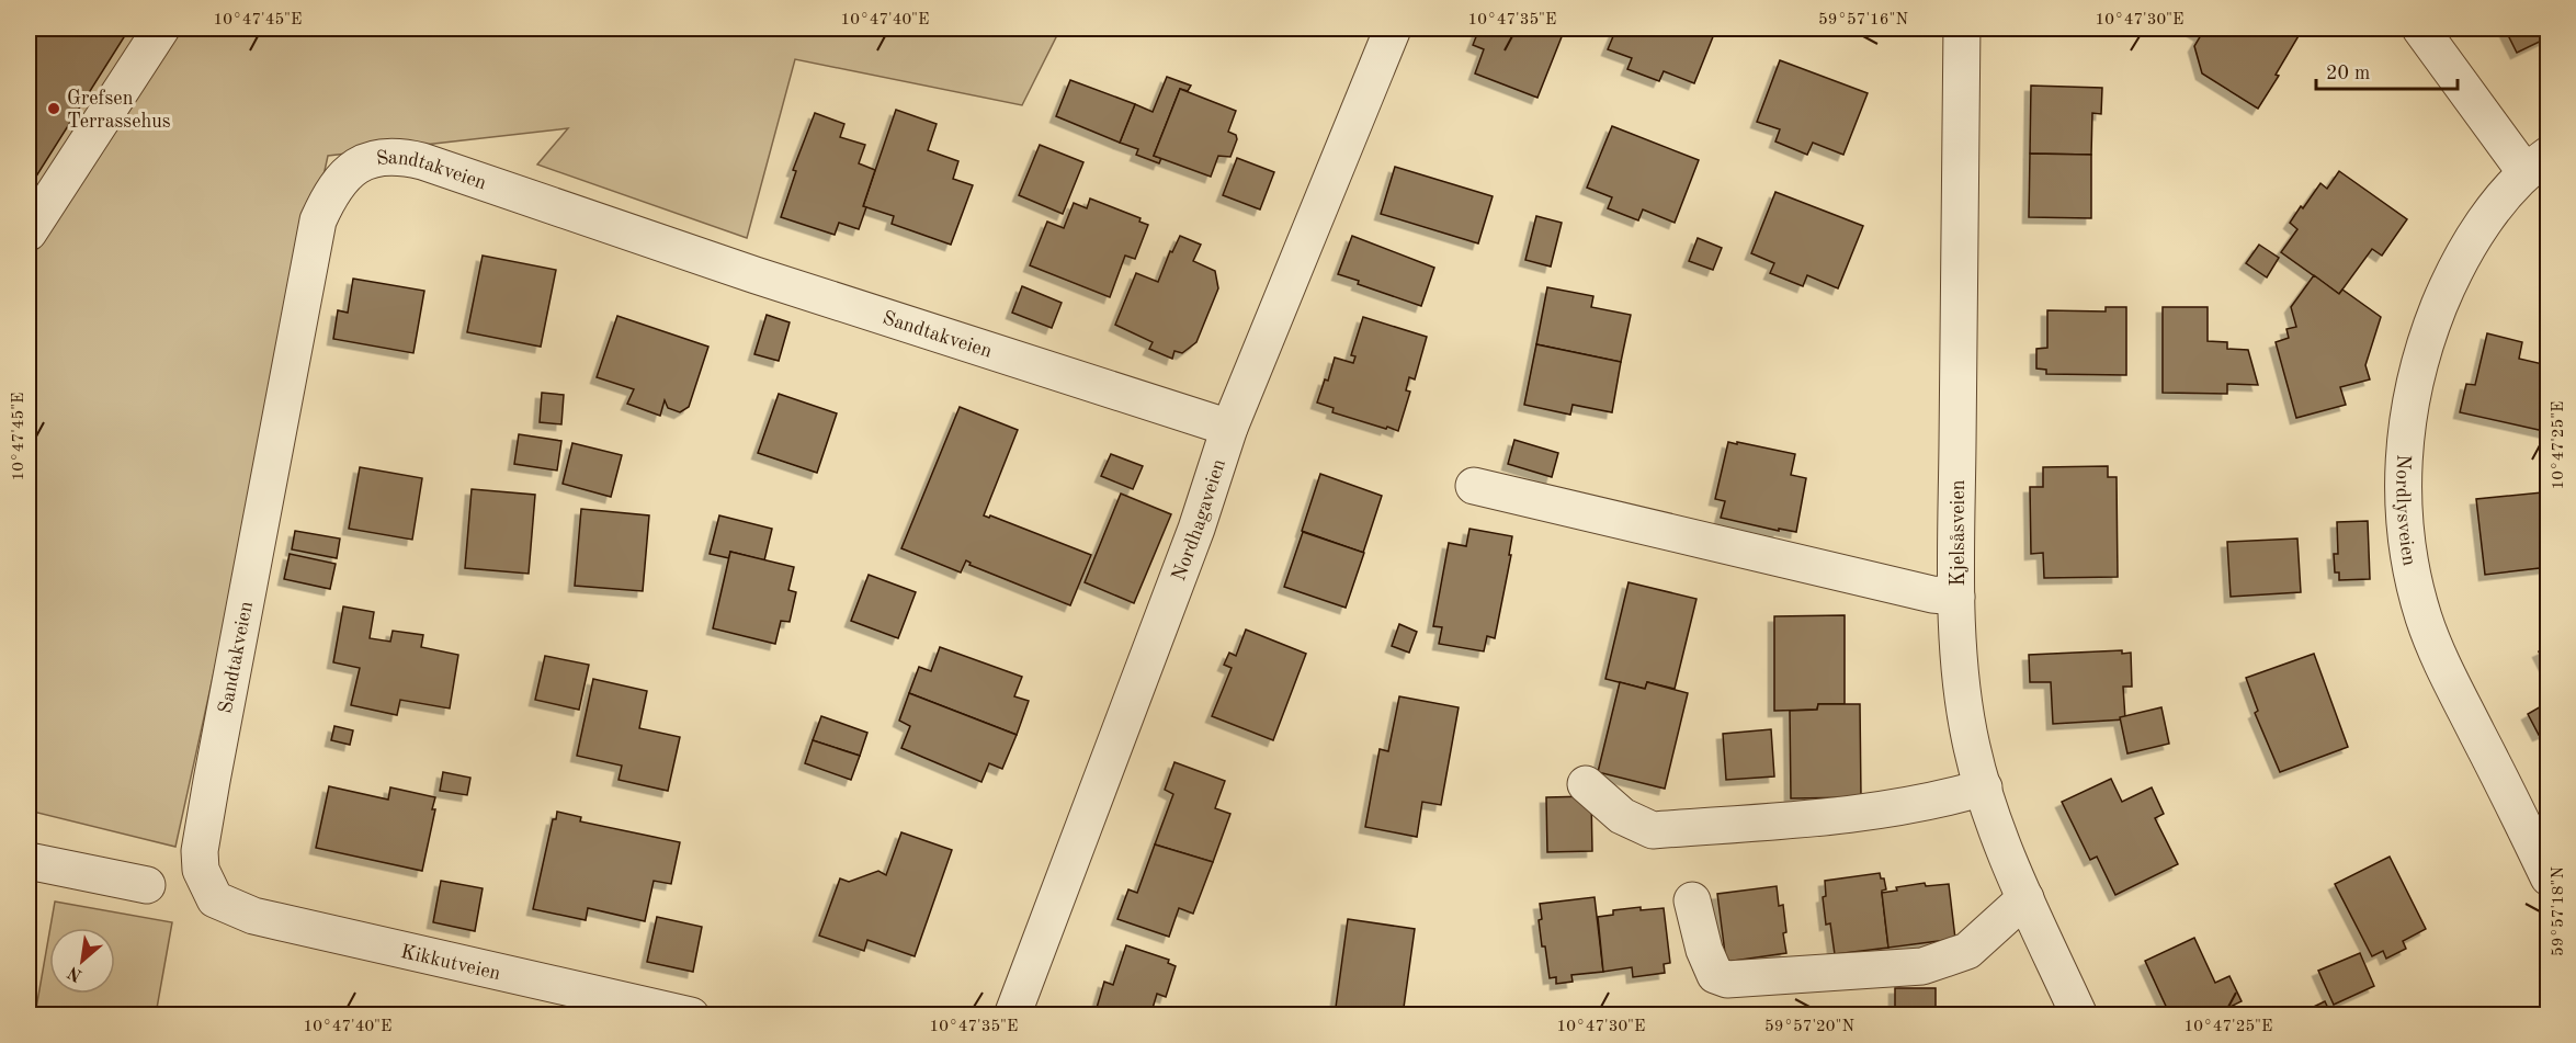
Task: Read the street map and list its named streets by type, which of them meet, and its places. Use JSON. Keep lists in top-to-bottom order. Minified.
{"streets":{"street":["Sandtakveien","Nordlysveien","Nordhagaveien","Kjelsåsveien","Kikkutveien"]},"crossings":[["Sandtakveien","Nordhagaveien"],["Sandtakveien","Kikkutveien"]],"places":["Grefsen Terrassehus"],"scale_bar":"20 m","north":"bottom left","coordinates":["10°47'45\"E","10°47'40\"E","10°47'35\"E","59°57'16\"N","10°47'30\"E","10°47'25\"E","59°57'18\"N","59°57'20\"N"]}
